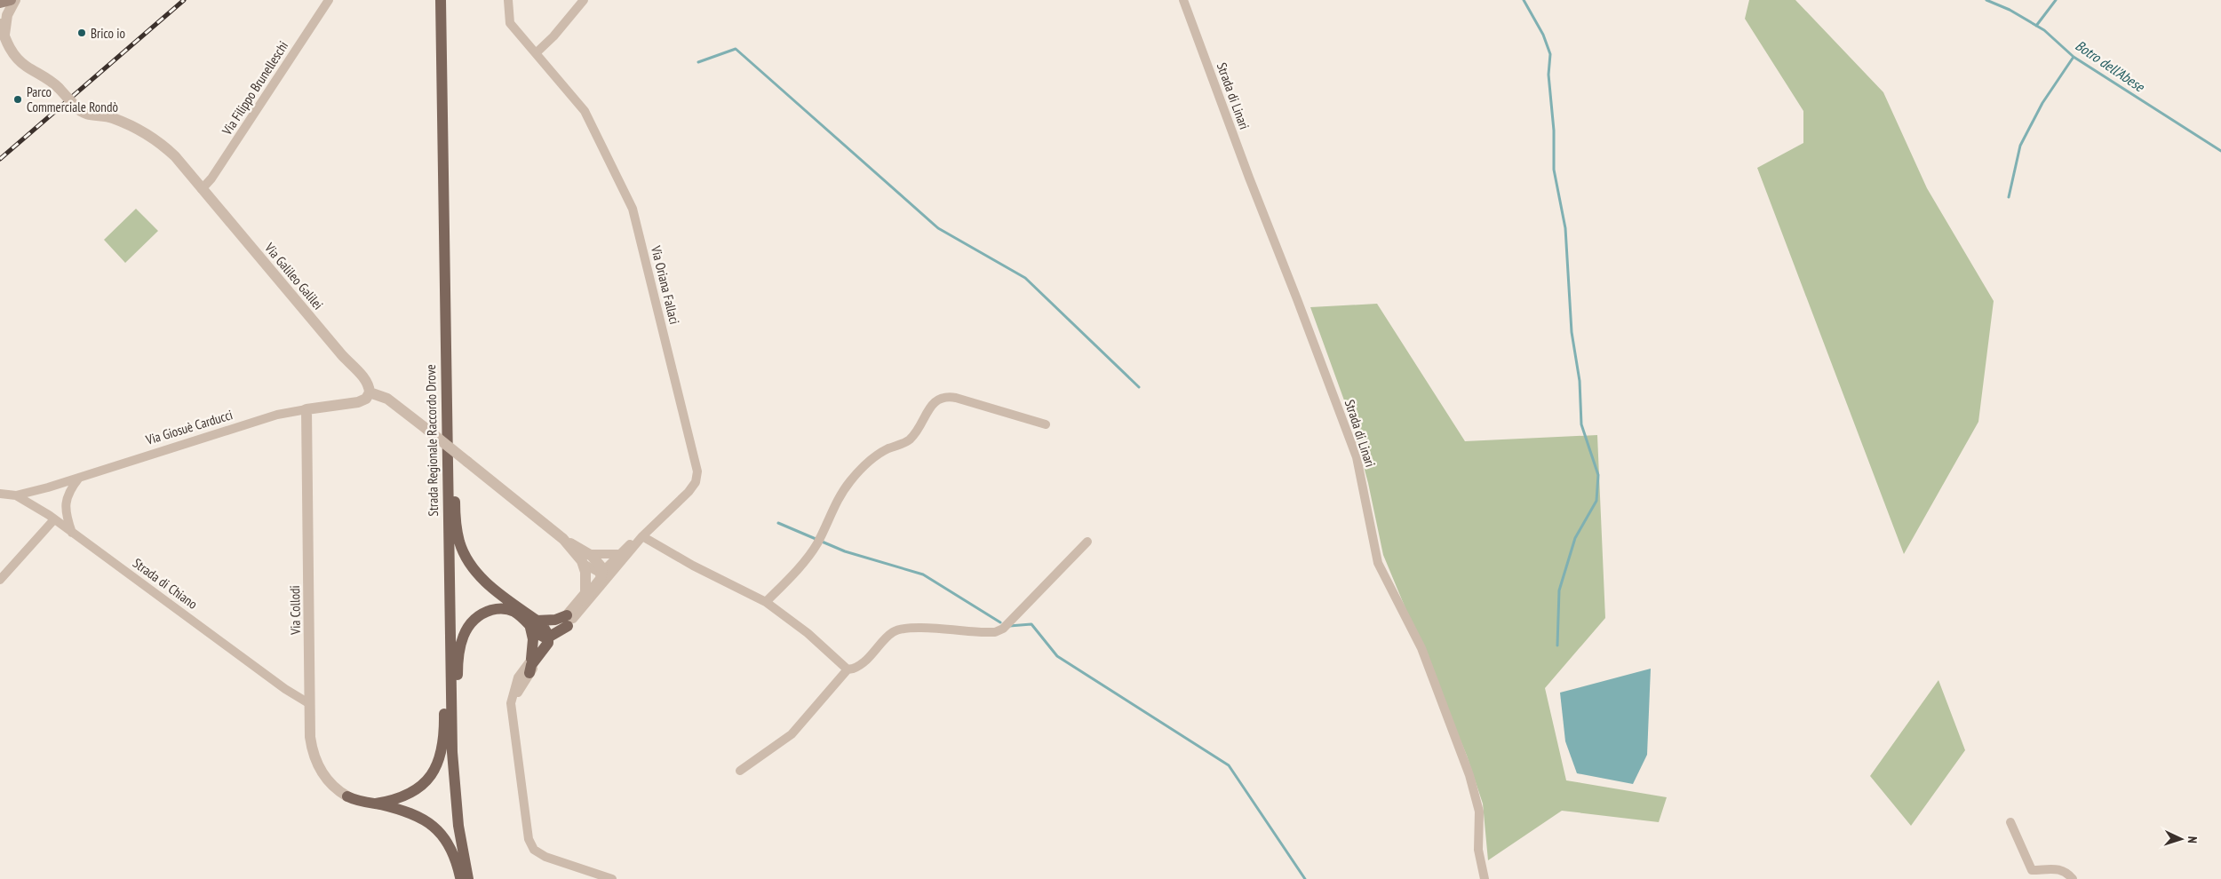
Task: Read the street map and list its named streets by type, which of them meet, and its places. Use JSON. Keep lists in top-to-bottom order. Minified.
{"streets":{"main road":["Strada Regionale Raccordo Drove"],"street":["Via Filippo Brunelleschi","Strada di Linari","Via Galileo Galilei","Via Oriana Fallaci","Via Giosuè Carducci","Strada di Chiano","Via Collodi"]},"crossings":[["Via Filippo Brunelleschi","Via Galileo Galilei"],["Via Galileo Galilei","Via Giosuè Carducci"],["Via Giosuè Carducci","Strada di Chiano"],["Via Giosuè Carducci","Via Collodi"],["Strada di Chiano","Via Collodi"]],"water":["Botro dell'Abese"],"places":["Brico io","Parco Commerciale Rondò"],"north":"right"}
